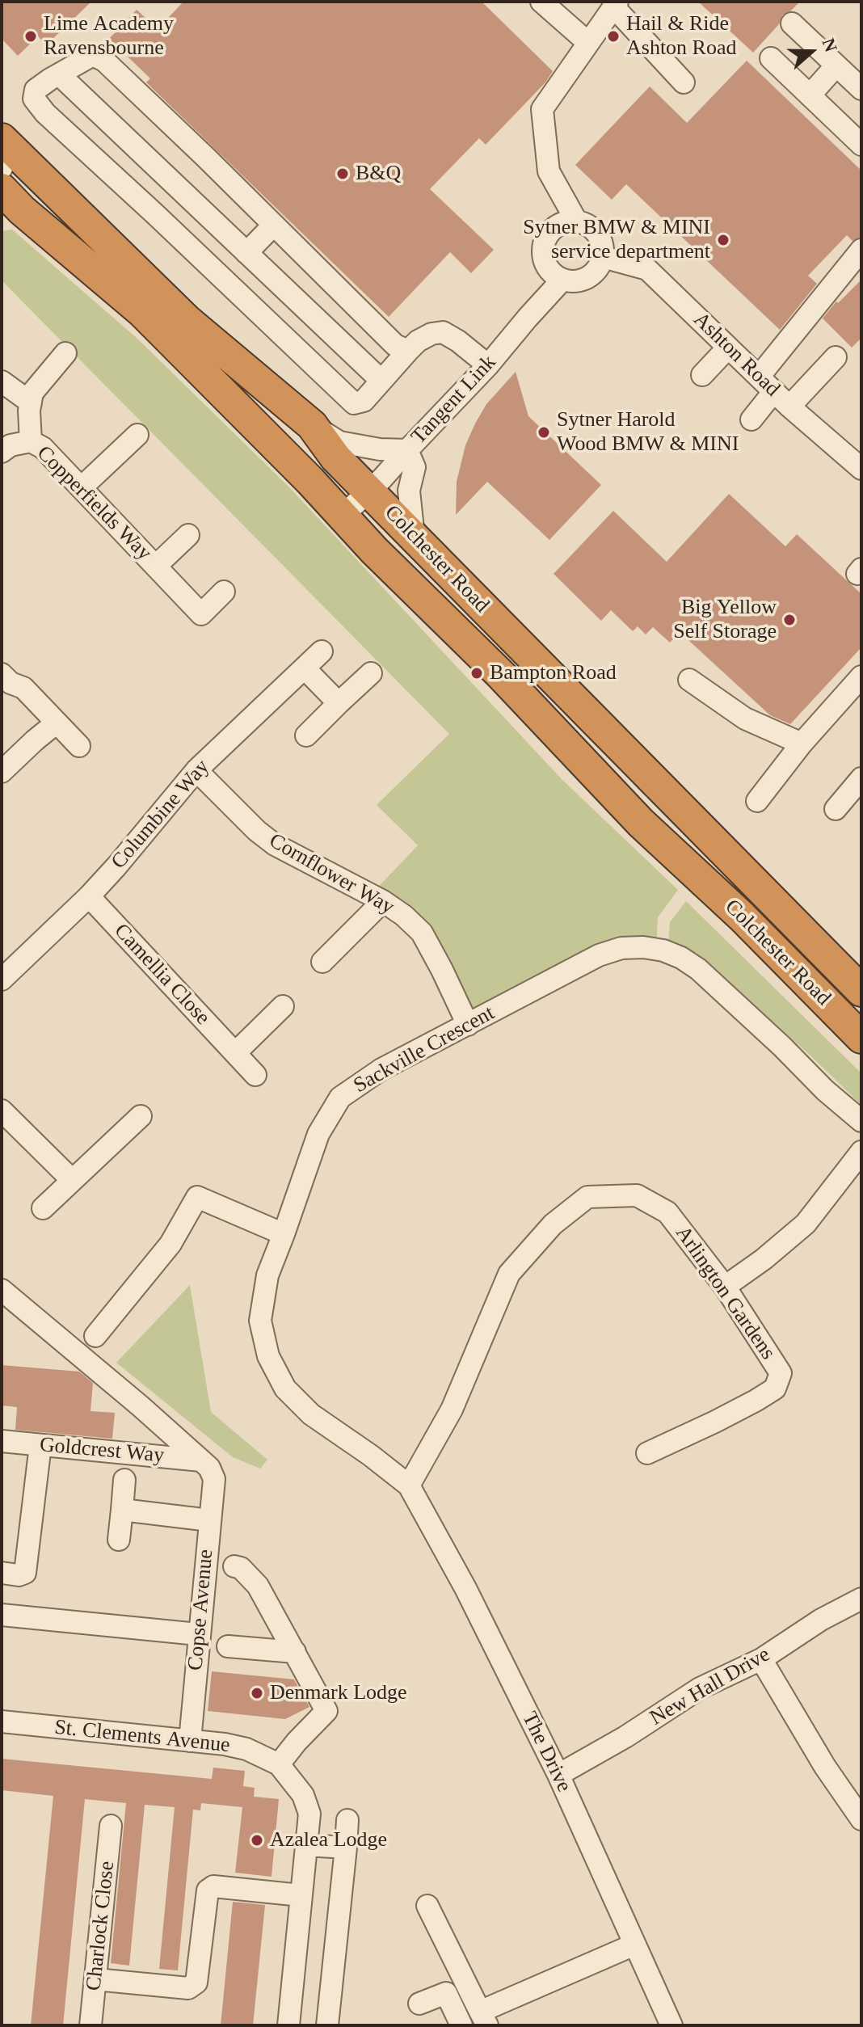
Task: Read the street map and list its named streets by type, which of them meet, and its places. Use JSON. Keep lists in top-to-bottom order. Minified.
{"streets":{"highway":["Colchester Road"],"street":["Ashton Road","Tangent Link","Copperfields Way","Columbine Way","Cornflower Way","Camellia Close","Sackville Crescent","Arlington Gardens","Goldcrest Way","Copse Avenue","New Hall Drive","St. Clements Avenue","The Drive","Charlock Close"]},"crossings":[["Ashton Road","Tangent Link"],["Tangent Link","Colchester Road"],["Columbine Way","Cornflower Way"],["Columbine Way","Camellia Close"],["Cornflower Way","Sackville Crescent"],["Sackville Crescent","Arlington Gardens"],["Sackville Crescent","The Drive"],["Arlington Gardens","The Drive"],["Goldcrest Way","Copse Avenue"],["Copse Avenue","St. Clements Avenue"],["New Hall Drive","The Drive"]],"places":["Lime Academy Ravensbourne","Hail & Ride Ashton Road","B&Q","Sytner BMW & MINI service department","Sytner Harold Wood BMW & MINI","Big Yellow Self Storage","Bampton Road","Denmark Lodge","Azalea Lodge"],"north":"right"}
